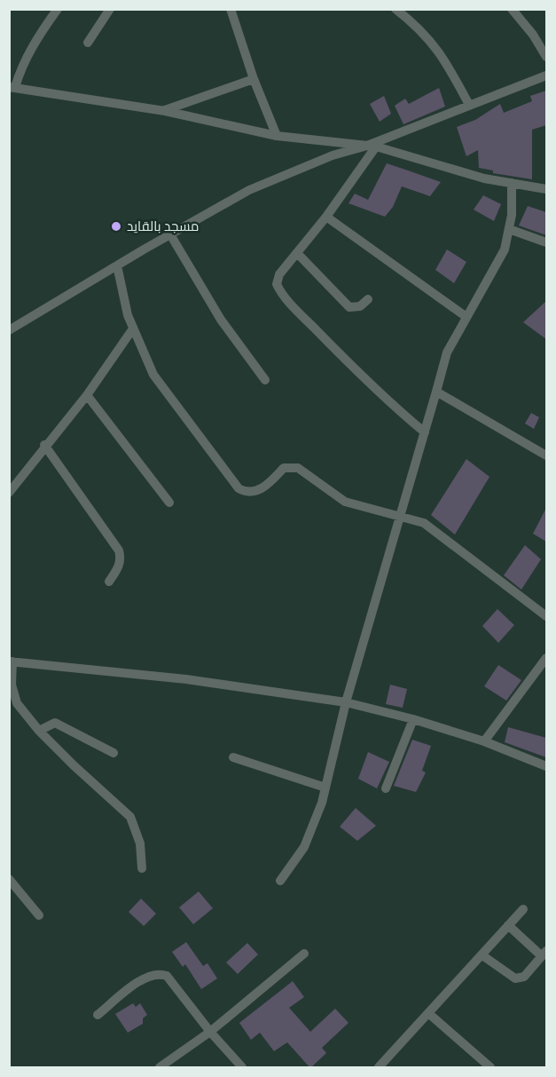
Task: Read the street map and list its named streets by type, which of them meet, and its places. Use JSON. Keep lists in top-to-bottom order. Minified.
{"places":["مسجد بالقايد"]}
